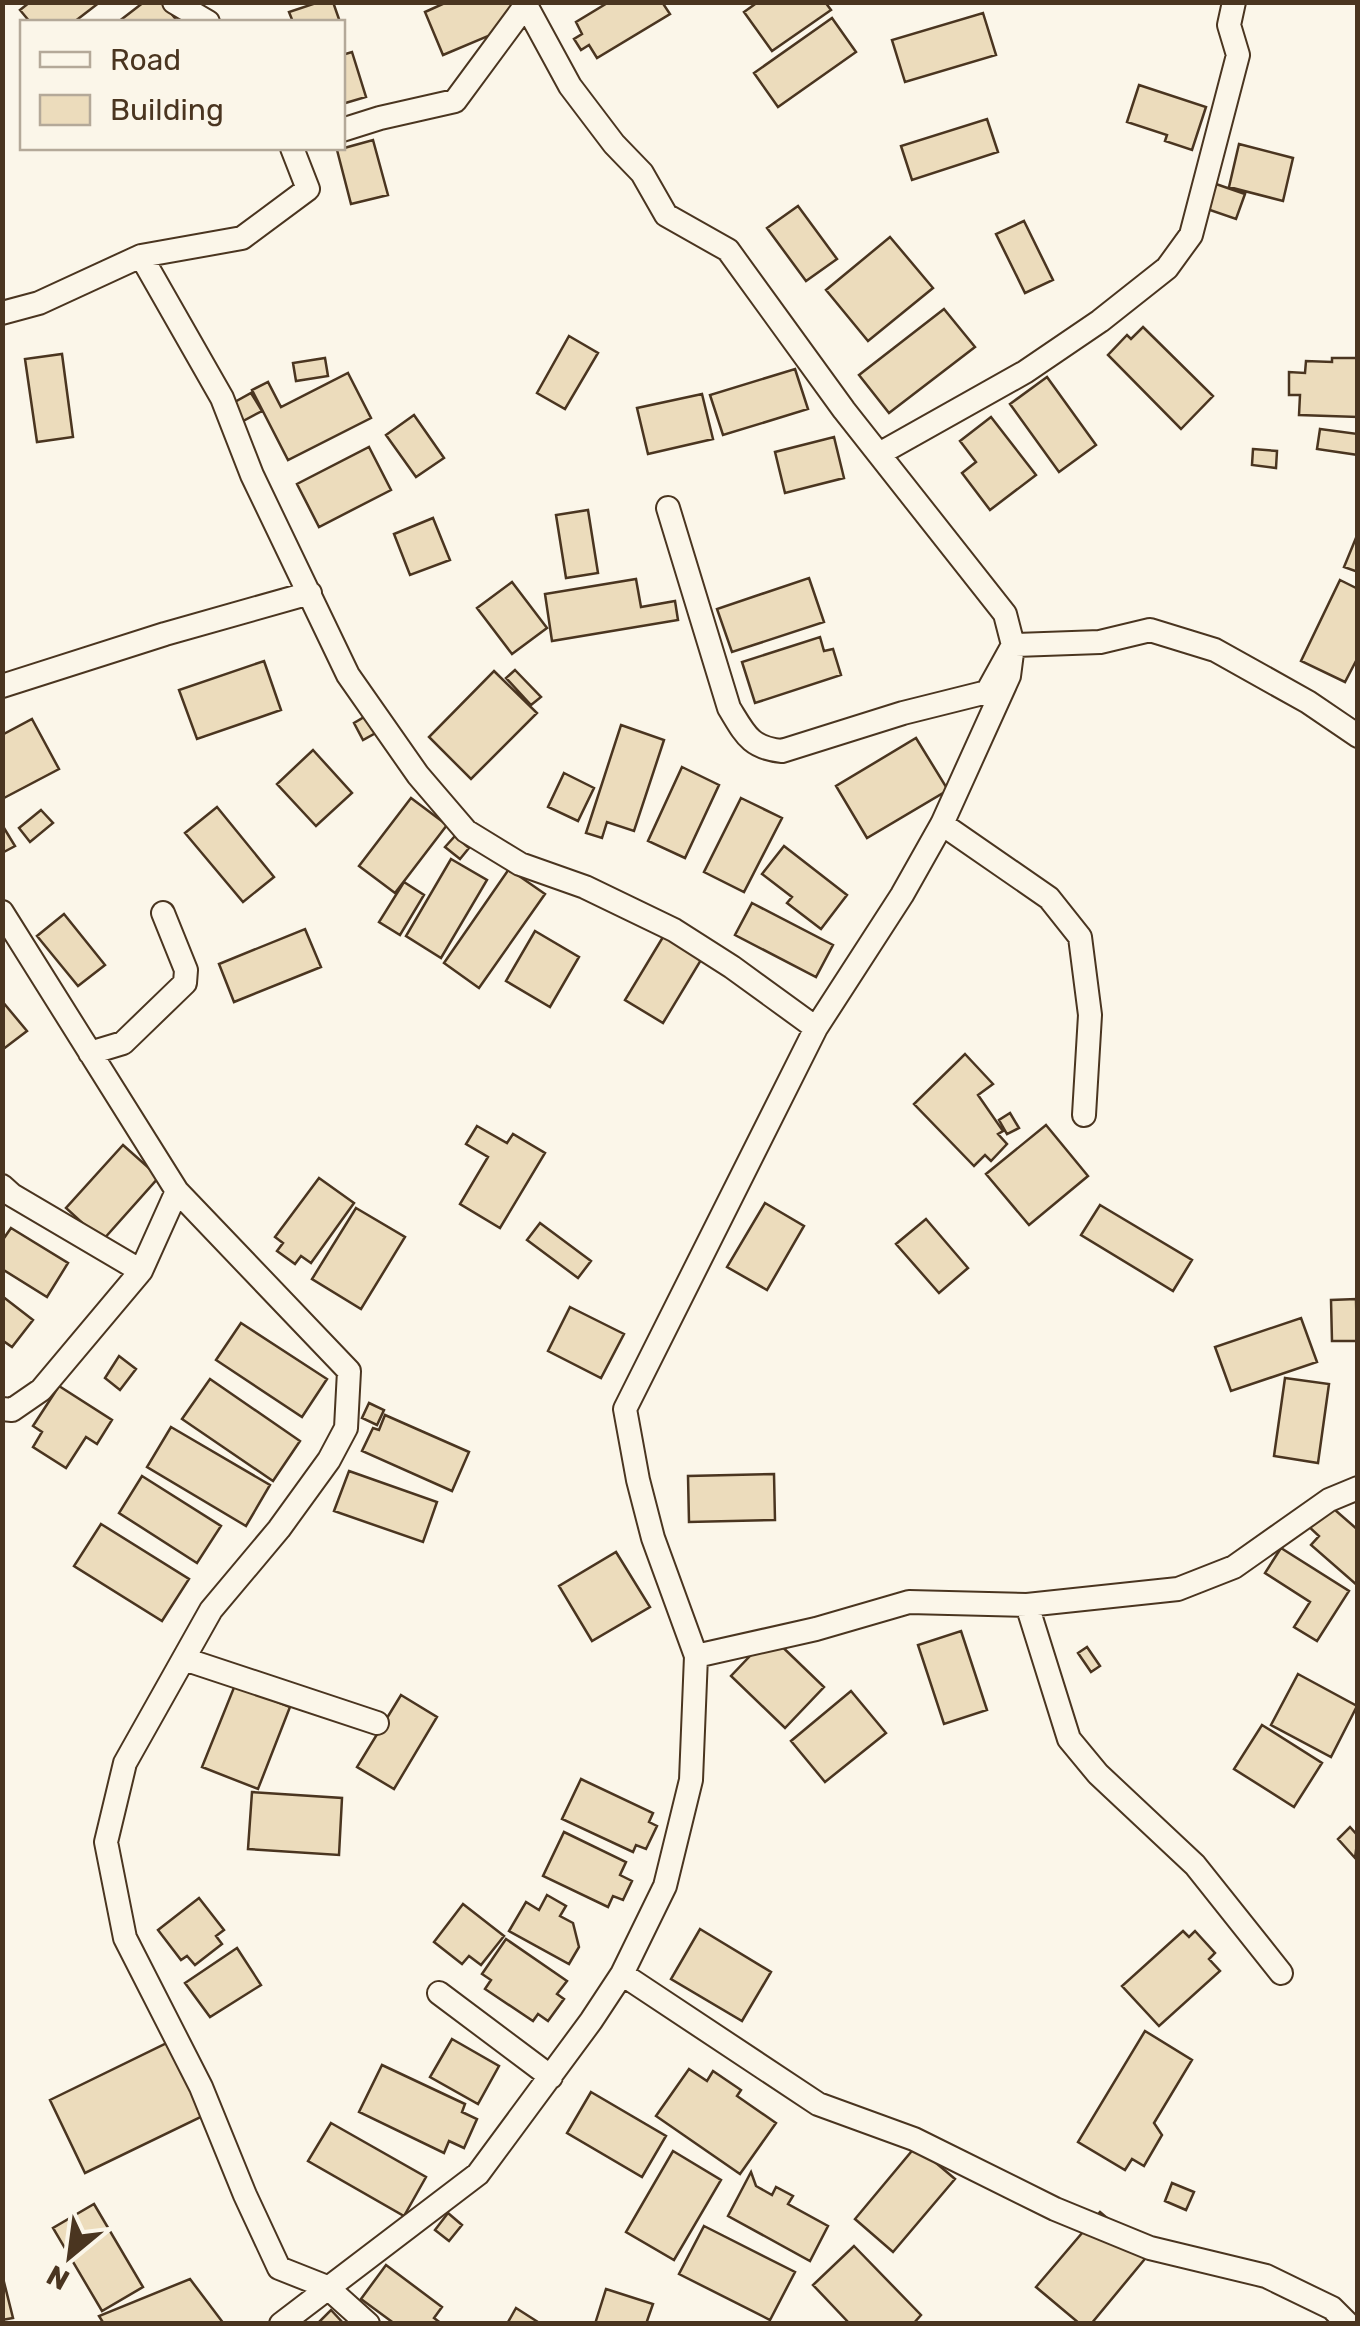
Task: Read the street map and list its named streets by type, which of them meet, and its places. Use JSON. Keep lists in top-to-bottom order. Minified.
{"legend":["Road","Building"],"north":"bottom left"}
